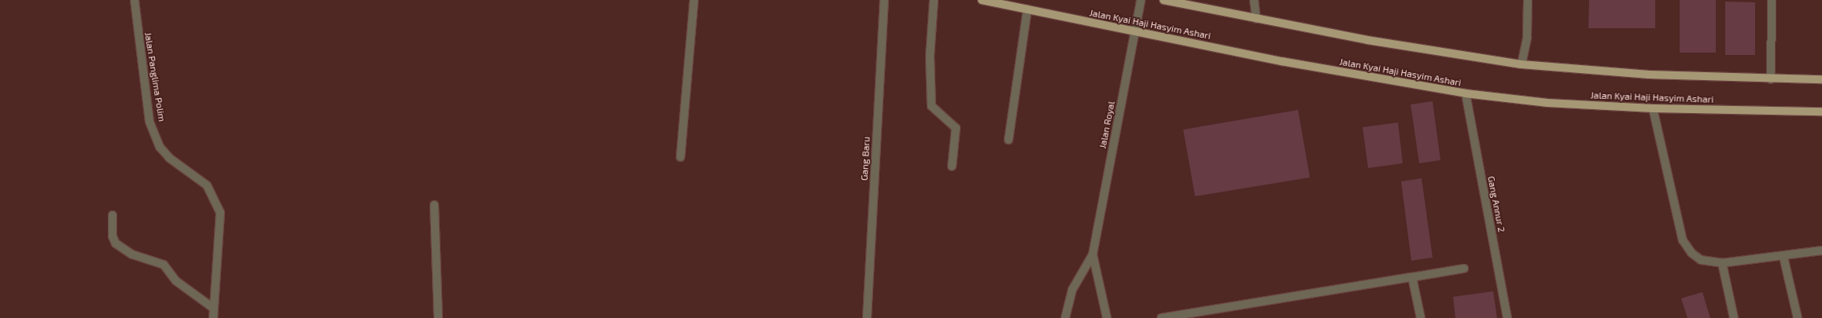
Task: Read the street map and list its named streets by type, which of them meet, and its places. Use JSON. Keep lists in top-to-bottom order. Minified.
{"streets":{"main road":["Jalan Kyai Haji Hasyim Ashari"],"street":["Jalan Panglima Polim","Jalan Royal","Gang Baru","Gang Annur 2"]},"crossings":[["Jalan Kyai Haji Hasyim Ashari","Jalan Royal"],["Jalan Kyai Haji Hasyim Ashari","Gang Annur 2"]]}
